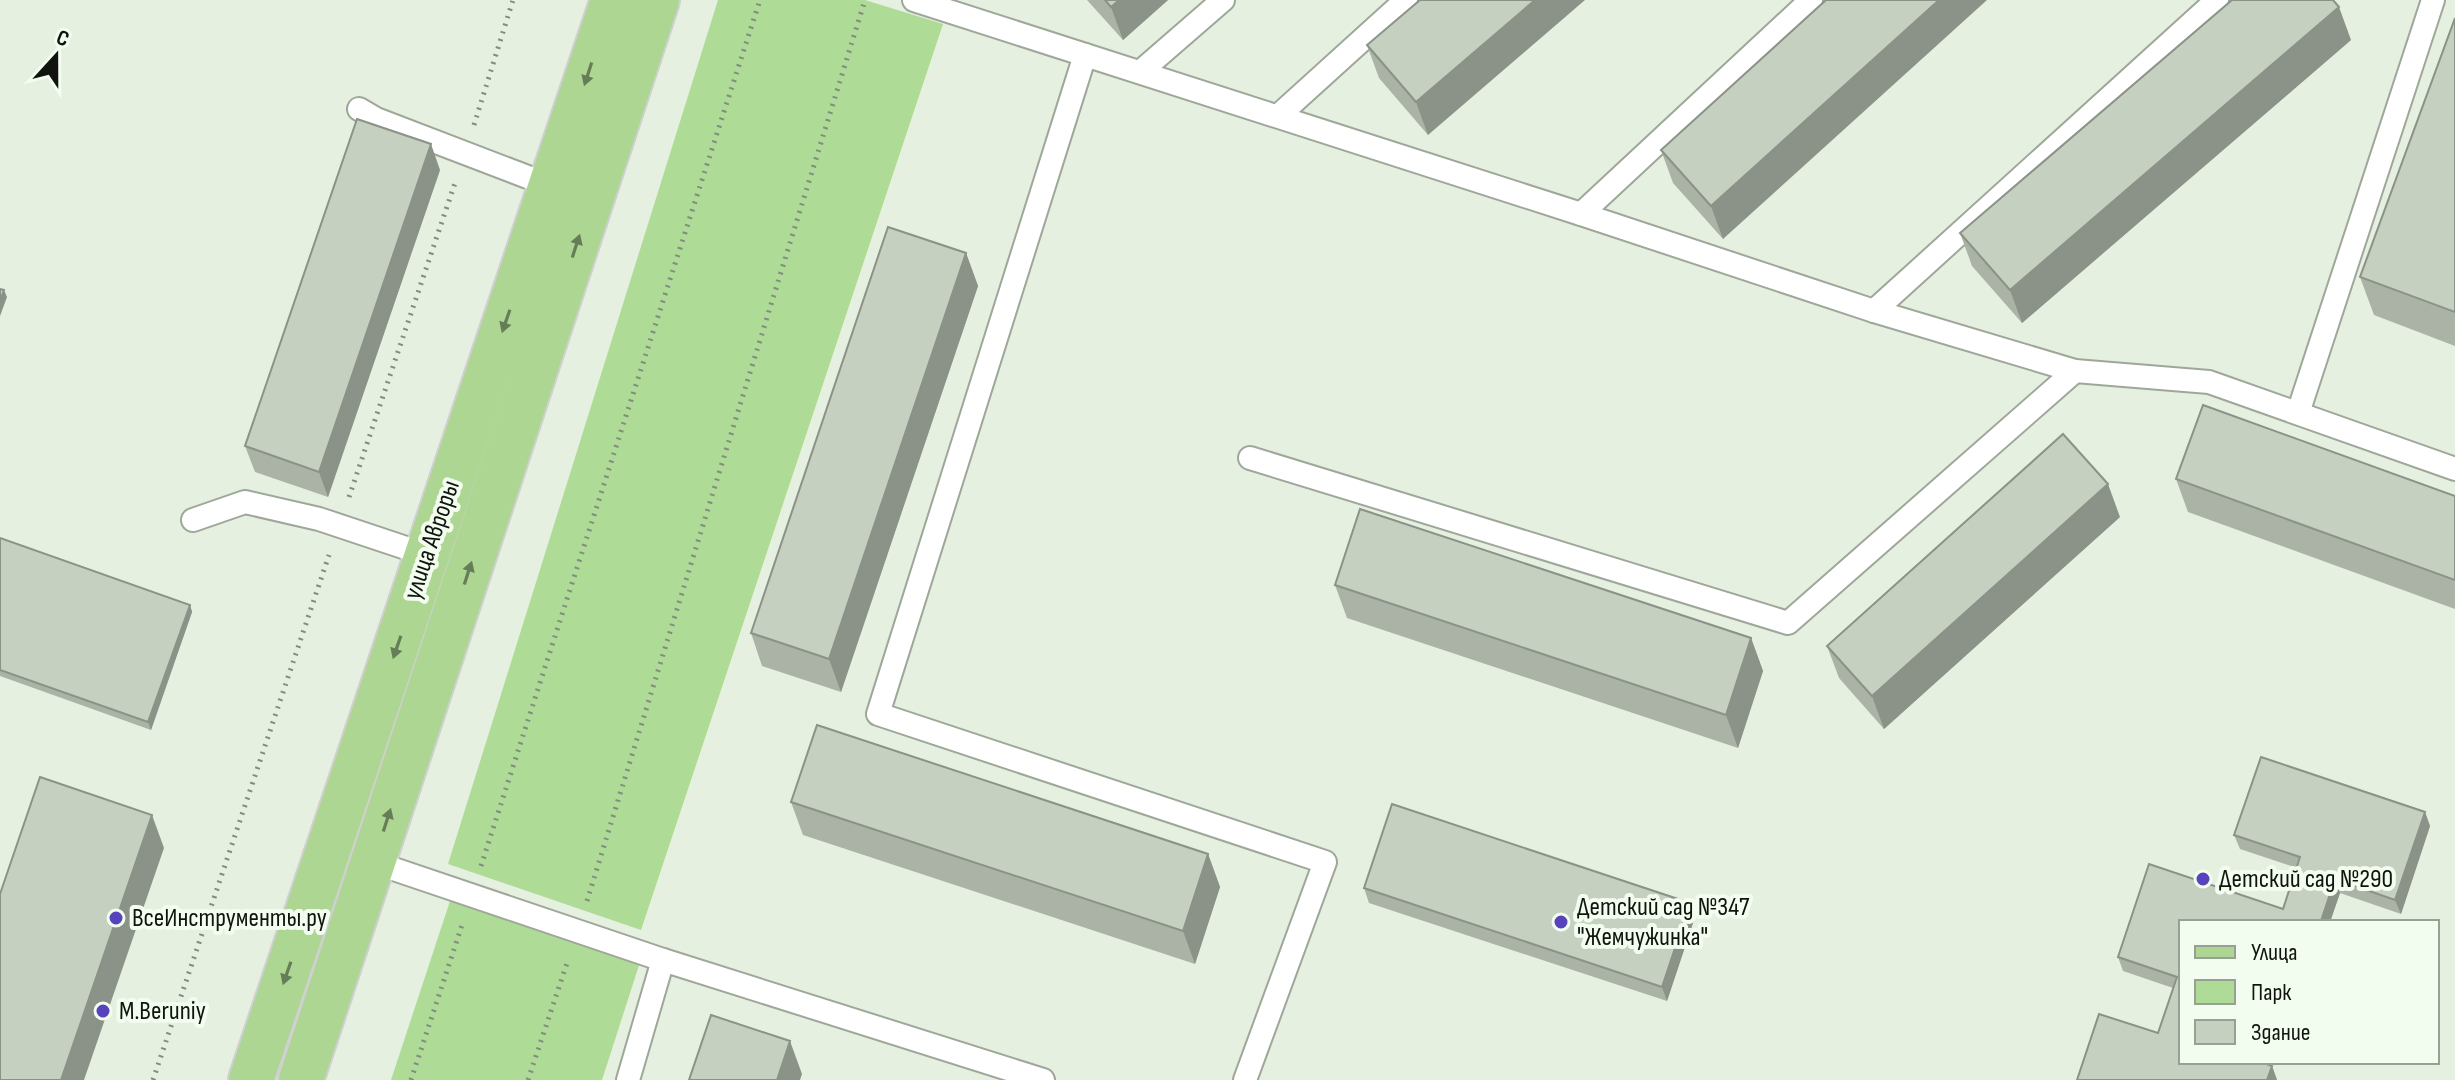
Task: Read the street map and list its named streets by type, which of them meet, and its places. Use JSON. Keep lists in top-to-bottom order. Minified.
{"streets":{"main road":["улица Авроры"]},"places":["Детский сад №290","ВсеИнструменты.ру","Детский сад №347 \"Жемчужинка\"","M.Beruniy"],"legend":["Улица","Парк","Здание"],"north":"top"}
